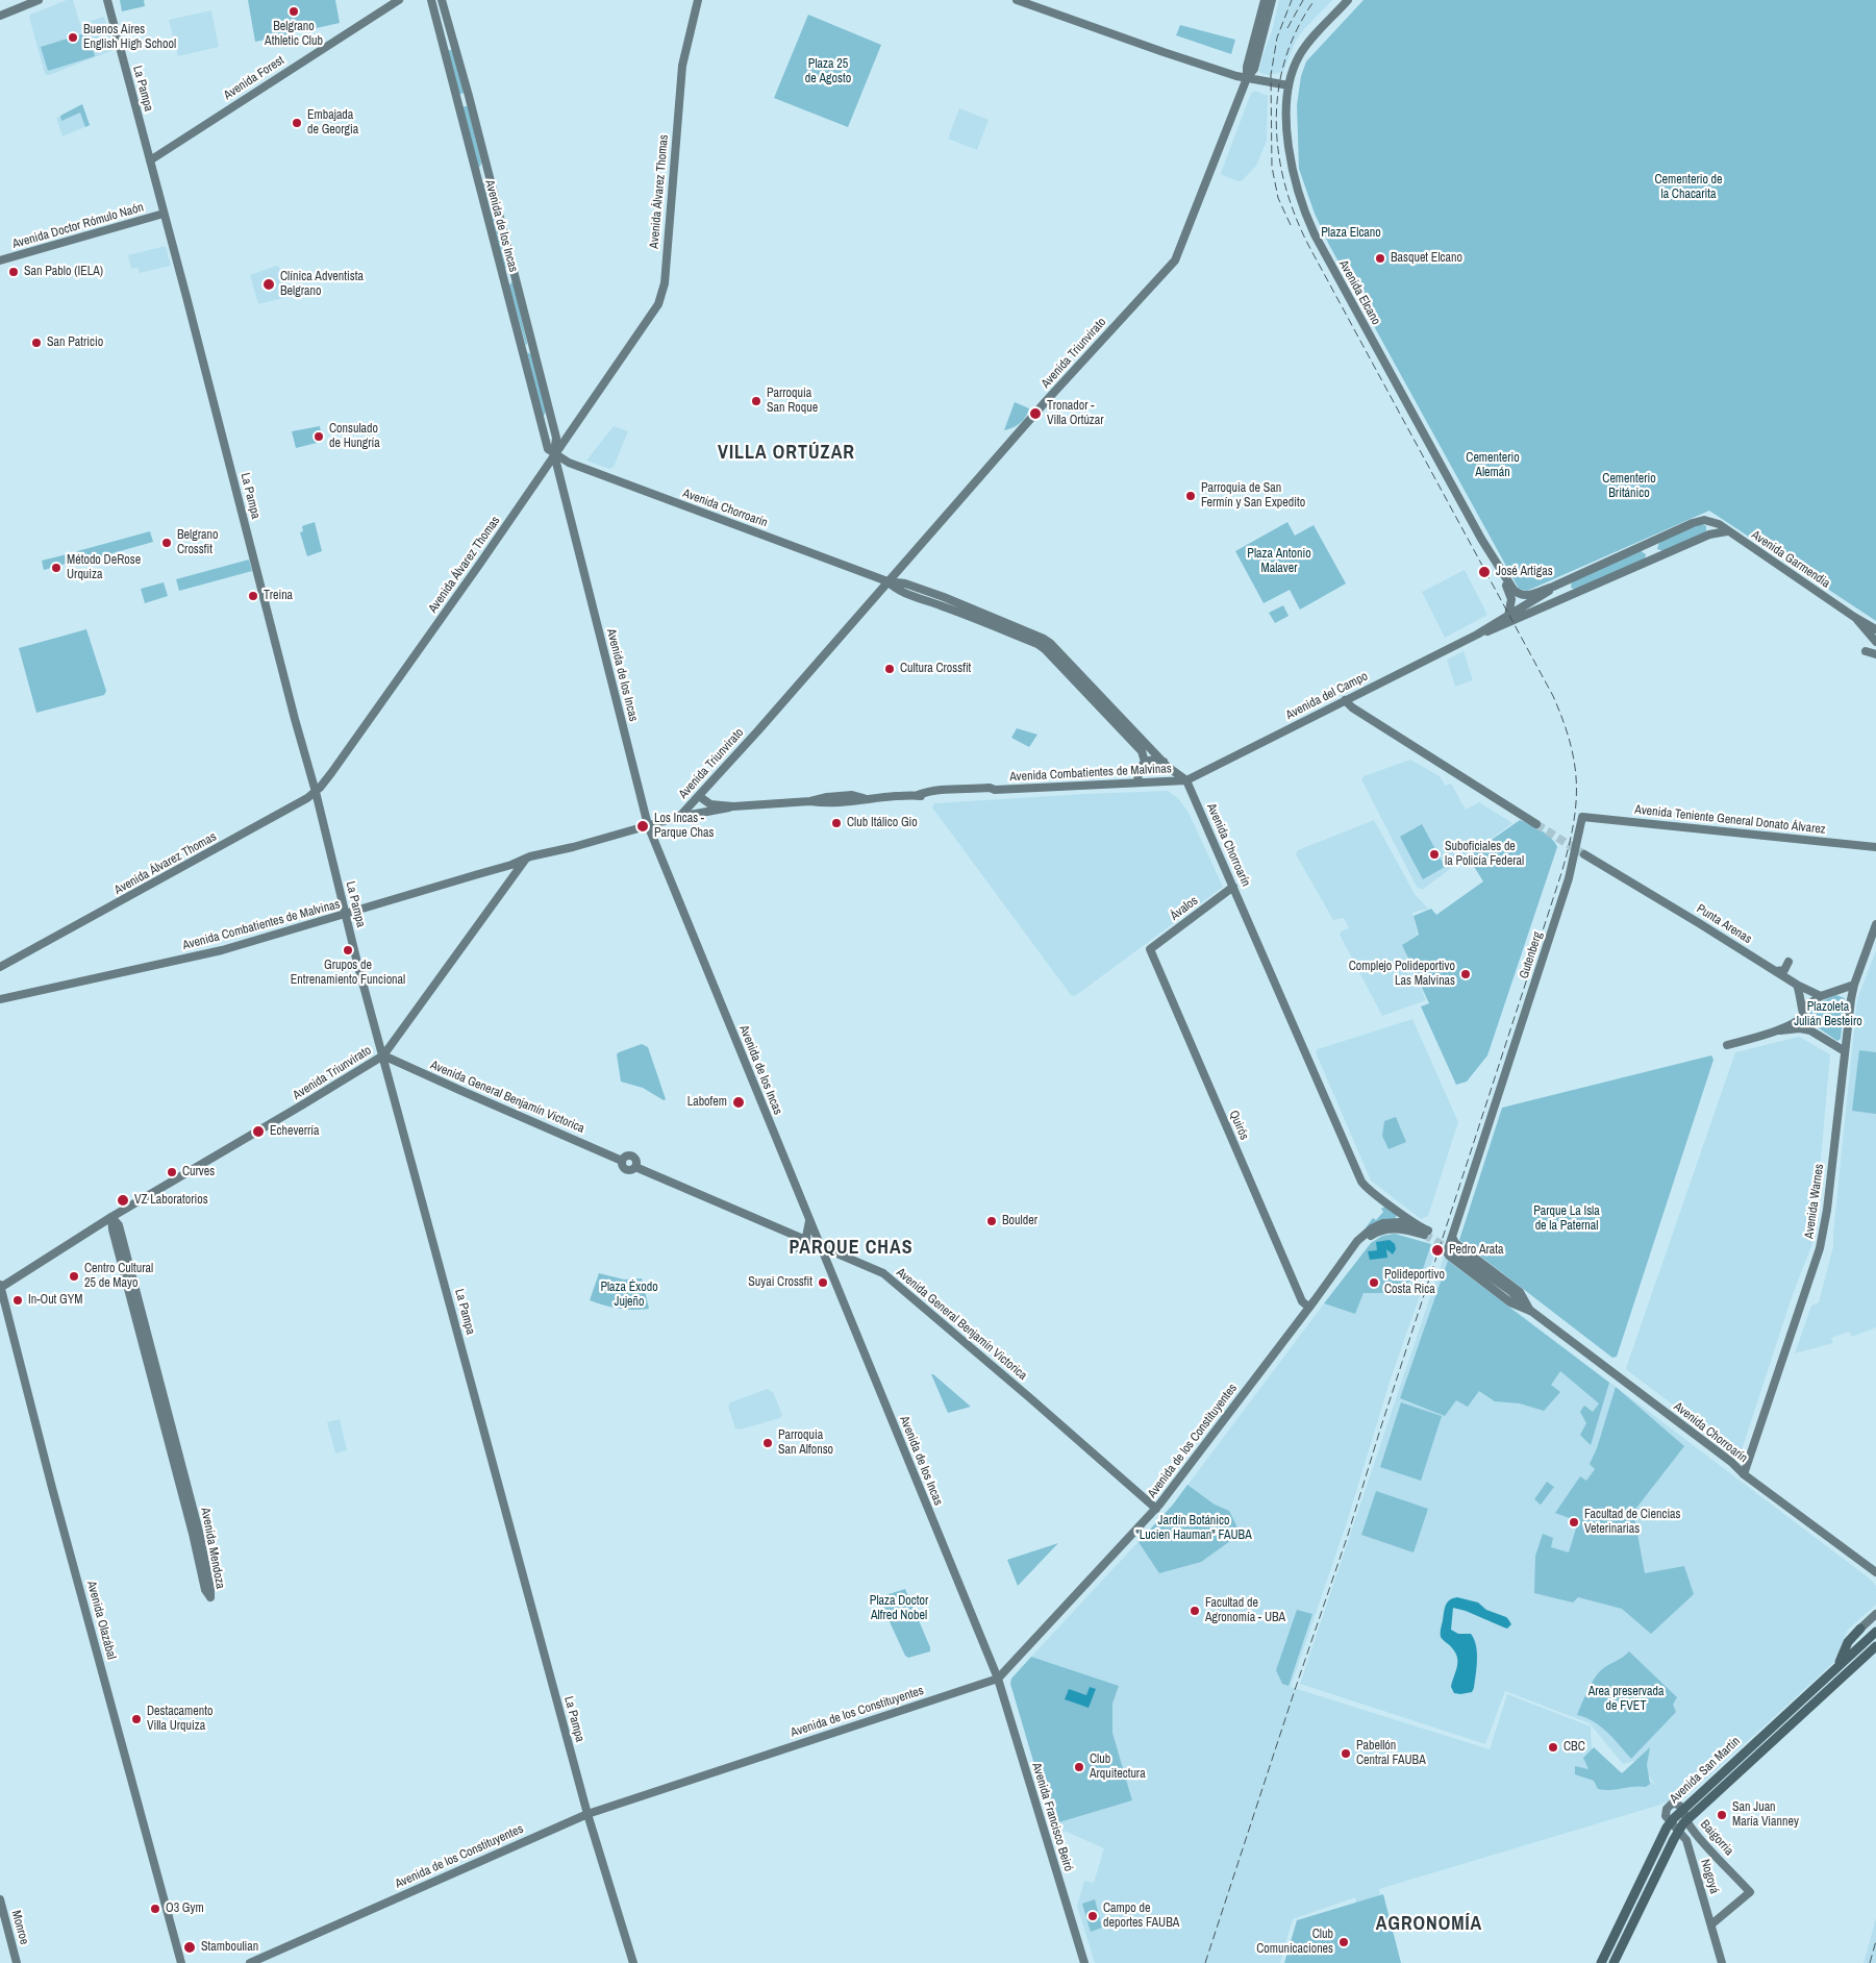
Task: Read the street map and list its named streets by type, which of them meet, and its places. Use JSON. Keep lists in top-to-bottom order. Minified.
{"streets":{"main road":["Avenida Forest","La Pampa","Avenida Álvarez Thomas","Avenida Doctor Rómulo Naón","Avenida de los Incas","Avenida Elcano","Avenida Triunvirato","Avenida Chorroarín","Avenida Garmendia","Avenida del Campo","Avenida Combatientes de Malvinas","Avenida Teniente General Donato Álvarez","Ávalos","Punta Arenas","Gutenberg","Avenida General Benjamín Victorica","Quirós","Avenida Warnes","Avenida de los Constituyentes","Avenida Mendoza","Avenida Olazábal","Avenida San Martín","Avenida Francisco Beiró","Baigorria","Nogoyá","Monroe"]},"crossings":[["Avenida Forest","La Pampa"],["La Pampa","Avenida Álvarez Thomas"],["La Pampa","Avenida Doctor Rómulo Naón"],["La Pampa","Avenida Triunvirato"],["La Pampa","Avenida Combatientes de Malvinas"],["La Pampa","Avenida General Benjamín Victorica"],["La Pampa","Avenida de los Constituyentes"],["Avenida Álvarez Thomas","Avenida de los Incas"],["Avenida Álvarez Thomas","Avenida Chorroarín"],["Avenida de los Incas","Avenida Triunvirato"],["Avenida de los Incas","Avenida Chorroarín"],["Avenida de los Incas","Avenida General Benjamín Victorica"],["Avenida de los Incas","Avenida de los Constituyentes"],["Avenida de los Incas","Avenida Francisco Beiró"],["Avenida Elcano","Avenida del Campo"],["Avenida Triunvirato","Avenida Chorroarín"],["Avenida Triunvirato","Avenida Combatientes de Malvinas"],["Avenida Triunvirato","Avenida General Benjamín Victorica"],["Avenida Triunvirato","Avenida Mendoza"],["Avenida Triunvirato","Avenida Olazábal"],["Avenida Chorroarín","Avenida del Campo"],["Avenida Chorroarín","Avenida Combatientes de Malvinas"],["Avenida Chorroarín","Ávalos"],["Avenida Chorroarín","Gutenberg"],["Avenida Chorroarín","Avenida Warnes"],["Avenida Chorroarín","Avenida de los Constituyentes"],["Avenida Garmendia","Avenida del Campo"],["Avenida del Campo","Avenida Combatientes de Malvinas"],["Avenida Teniente General Donato Álvarez","Gutenberg"],["Ávalos","Quirós"],["Avenida General Benjamín Victorica","Avenida de los Constituyentes"],["Quirós","Avenida de los Constituyentes"],["Avenida de los Constituyentes","Avenida Francisco Beiró"],["Avenida San Martín","Baigorria"],["Avenida San Martín","Nogoyá"],["Baigorria","Nogoyá"]],"districts":["VILLA ORTÚZAR","PARQUE CHAS","AGRONOMÍA"],"parks":["Plaza 25 de Agosto","Cementerio de la Chacarita","Plaza Elcano","Cementerio Alemán","Cementerio Británico","Plaza Antonio Malaver","Plazoleta Julián Besteiro","Parque La Isla de la Paternal","Plaza Éxodo Jujeño","Jardín Botánico \"Lucien Hauman\" FAUBA","Plaza Doctor Alfred Nobel","Area preservada de FVET"],"places":["Belgrano Athletic Club","Buenos Aires English High School","Embajada de Georgia","Basquet Elcano","San Pablo (IELA)","Clínica Adventista Belgrano","San Patricio","Parroquia San Roque","Tronador - Villa Ortúzar","Consulado de Hungría","Parroquia de San Fermín y San Expedito","Belgrano Crossfit","Método DeRose Urquiza","José Artigas","Treina","Cultura Crossfit","Club Itálico Gio","Los Incas - Parque Chas","Suboficiales de la Policía Federal","Grupos de Entrenamiento Funcional","Complejo Polideportivo Las Malvinas","Labofem","Echeverría","Curves","VZ Laboratorios","Boulder","Pedro Arata","Centro Cultural 25 de Mayo","Suyai Crossfit","Polideportivo Costa Rica","In-Out GYM","Parroquia San Alfonso","Facultad de Ciencias Veterinarias","Facultad de Agronomía - UBA","Destacamento Villa Urquiza","CBC","Pabellón Central FAUBA","Club Arquitectura","San Juan María Vianney","O3 Gym","Campo de deportes FAUBA","Club Comunicaciones","Stamboulian"]}
